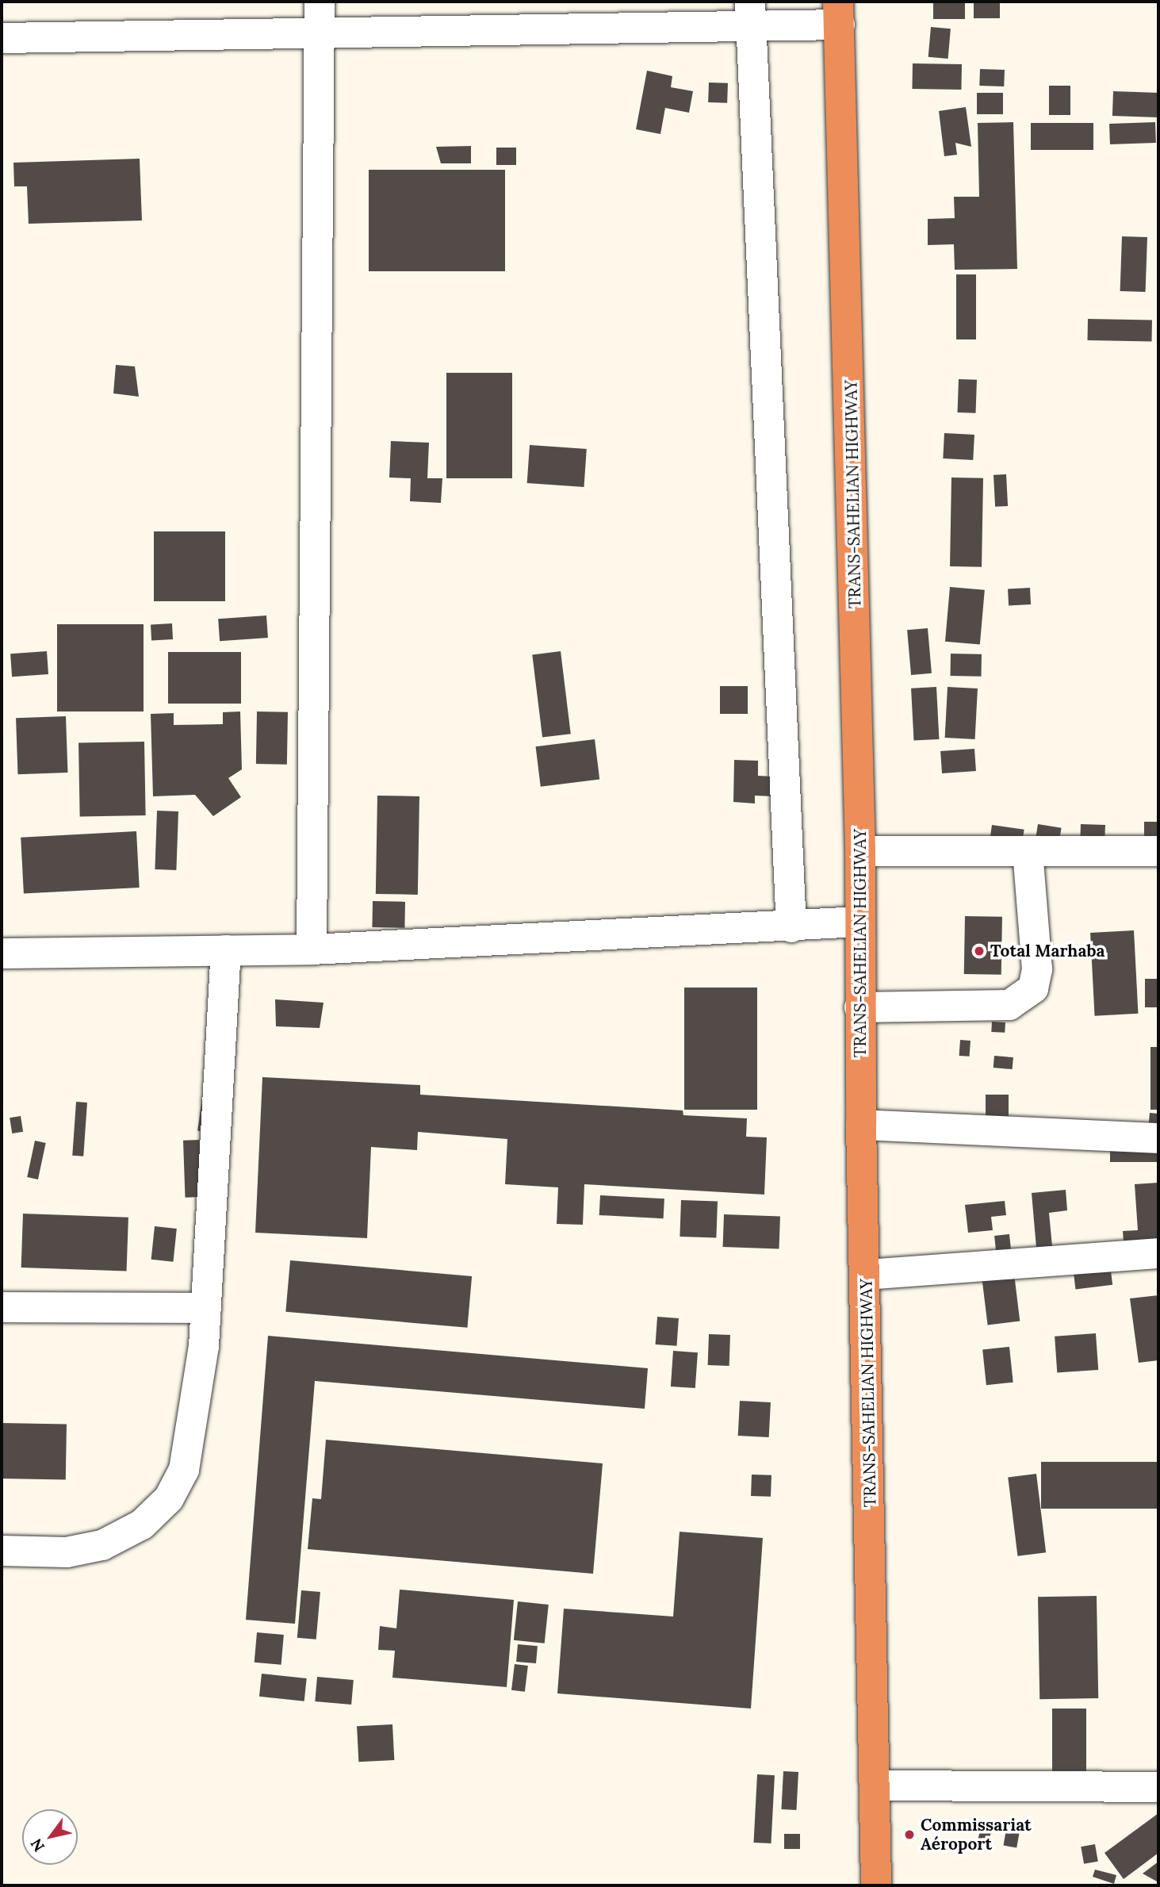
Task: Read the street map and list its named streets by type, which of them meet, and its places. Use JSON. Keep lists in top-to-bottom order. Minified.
{"streets":{"highway":["TRANS-SAHELIAN HIGHWAY"]},"places":["Total Marhaba","Commissariat Aéroport"],"north":"bottom left"}
